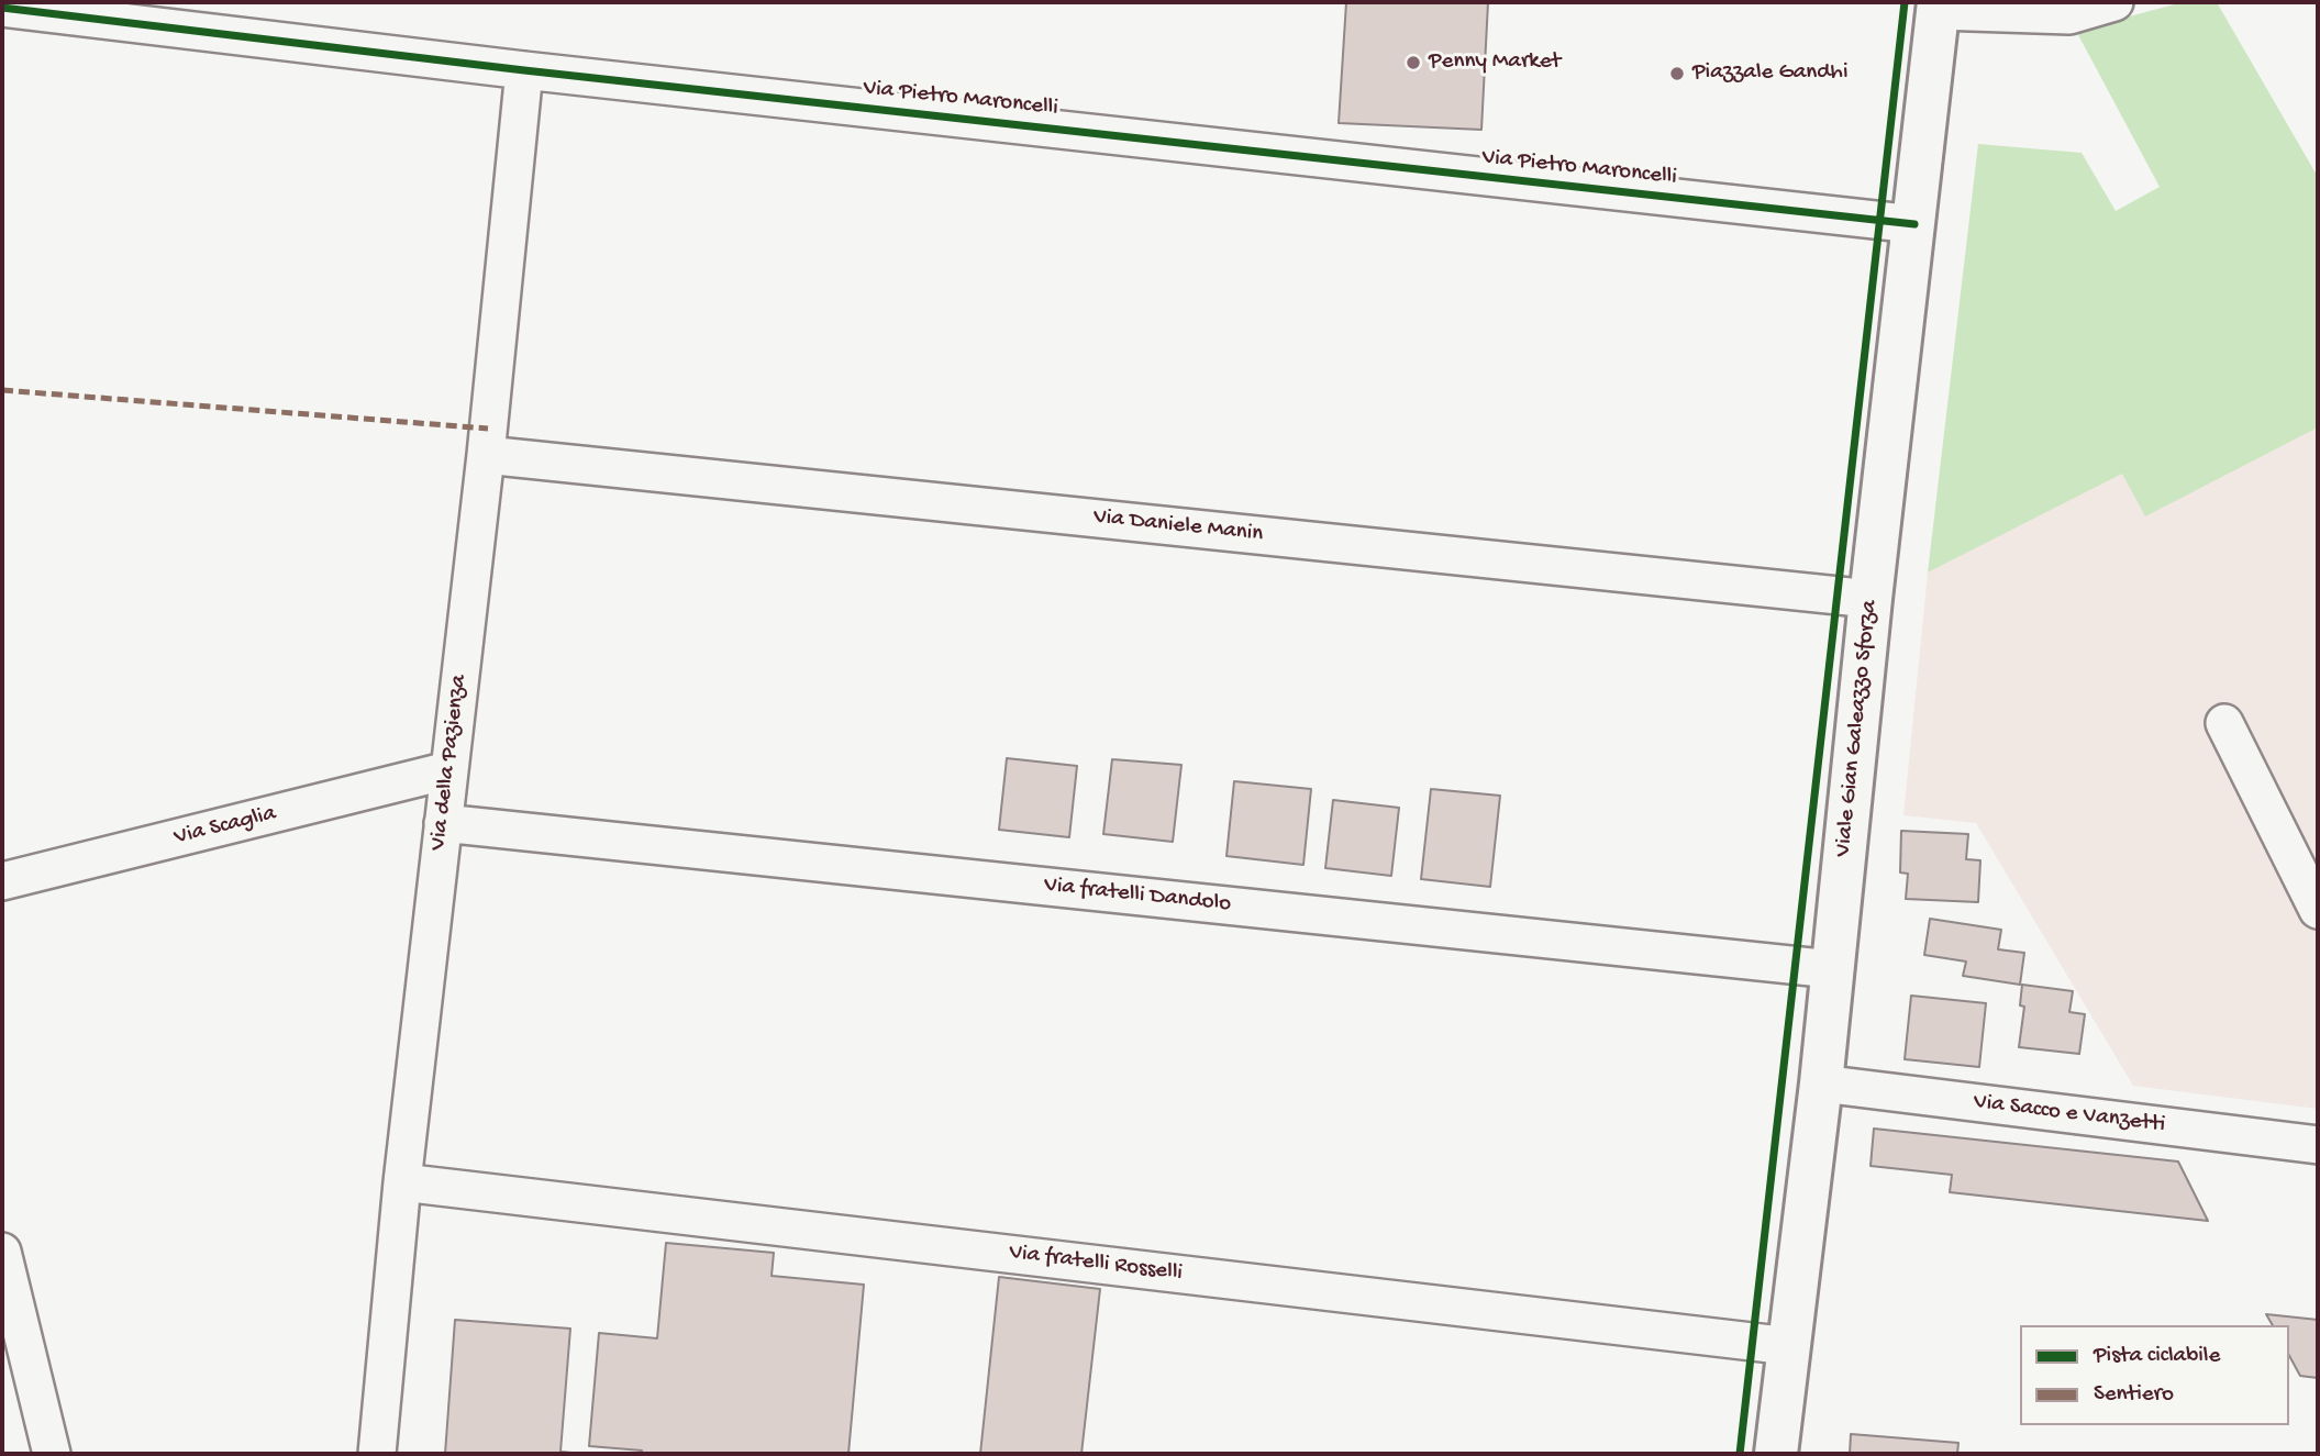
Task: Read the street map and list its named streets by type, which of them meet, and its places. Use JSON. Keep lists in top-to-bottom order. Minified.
{"streets":{"street":["Via Pietro Maroncelli","Via Daniele Manin","Viale Gian Galeazzo Sforza","Via della Pazienza","Via Scaglia","Via fratelli Dandolo","Via Sacco e Vanzetti","Via fratelli Rosselli"]},"crossings":[["Via Pietro Maroncelli","Viale Gian Galeazzo Sforza"],["Via Pietro Maroncelli","Via della Pazienza"],["Via Daniele Manin","Viale Gian Galeazzo Sforza"],["Via Daniele Manin","Via della Pazienza"],["Viale Gian Galeazzo Sforza","Via fratelli Dandolo"],["Viale Gian Galeazzo Sforza","Via Sacco e Vanzetti"],["Viale Gian Galeazzo Sforza","Via fratelli Rosselli"],["Via della Pazienza","Via Scaglia"],["Via della Pazienza","Via fratelli Dandolo"],["Via della Pazienza","Via fratelli Rosselli"]],"places":["Penny Market","Piazzale Gandhi"],"legend":["Pista ciclabile","Sentiero"]}
